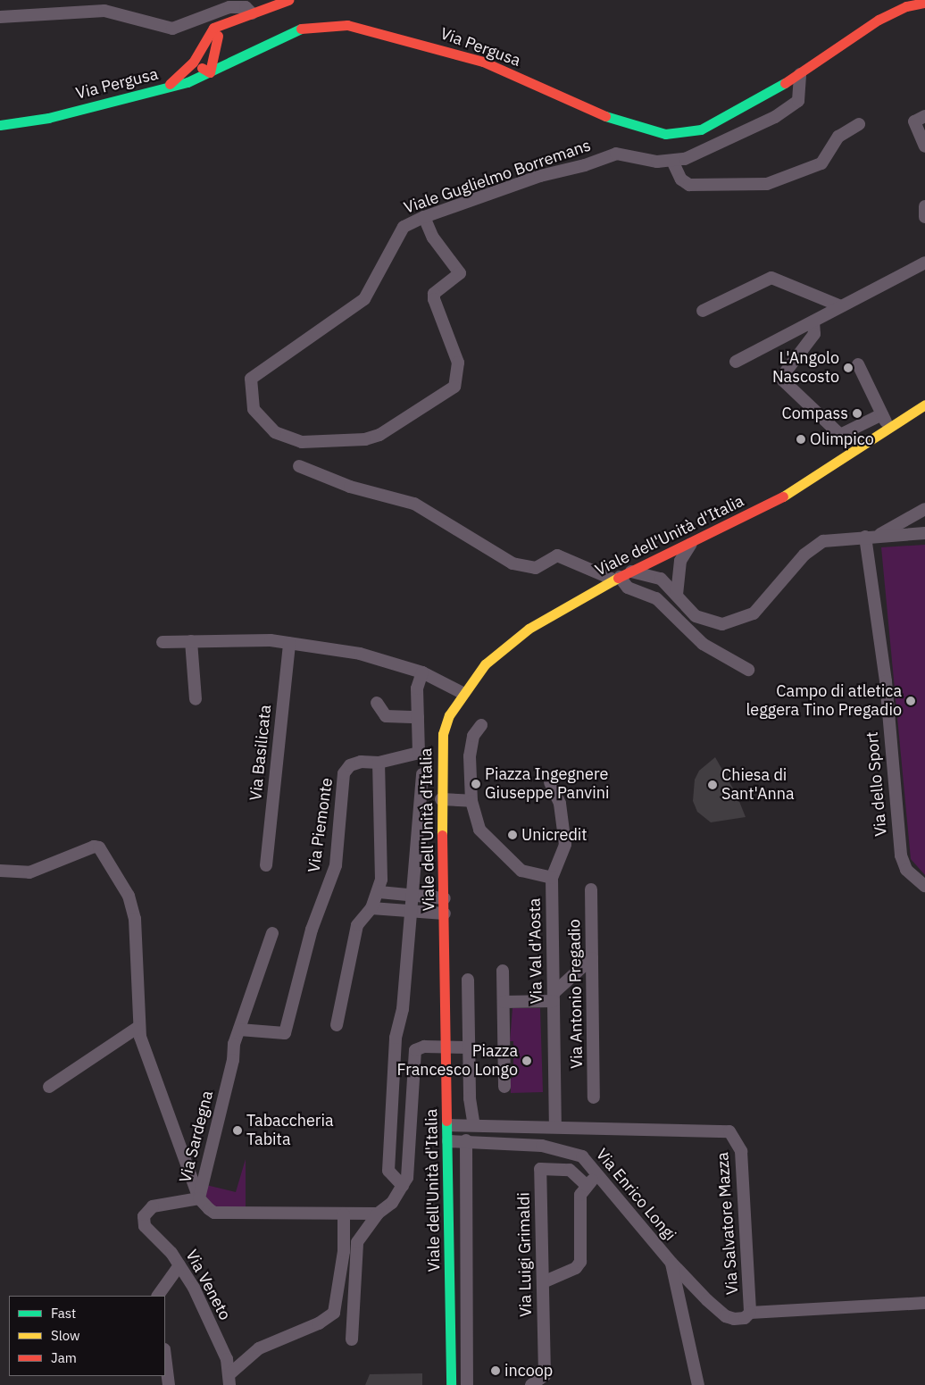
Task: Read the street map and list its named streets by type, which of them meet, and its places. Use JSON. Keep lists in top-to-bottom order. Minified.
{"streets":{"main road":["Via Pergusa","Viale dell'Unità d'Italia"],"street":["Viale Guglielmo Borremans","Via Basilicata","Via dello Sport","Via Piemonte","Via Val d'Aosta","Via Antonio Pregadio","Via Sardegna","Via Enrico Longi","Via Salvatore Mazza","Via Luigi Grimaldi","Via Veneto"]},"crossings":[["Via Pergusa","Viale Guglielmo Borremans"],["Viale dell'Unità d'Italia","Via Enrico Longi"],["Viale dell'Unità d'Italia","Via Salvatore Mazza"],["Via Piemonte","Via Sardegna"],["Via Val d'Aosta","Via Salvatore Mazza"],["Via Sardegna","Via Veneto"]],"places":["L'Angolo Nascosto","Compass","Olimpico","Campo di atletica leggera Tino Pregadio","Piazza Ingegnere Giuseppe Panvini","Chiesa di Sant'Anna","Unicredit","Piazza Francesco Longo","Tabaccheria Tabita","incoop"],"legend":["Fast","Slow","Jam"]}
